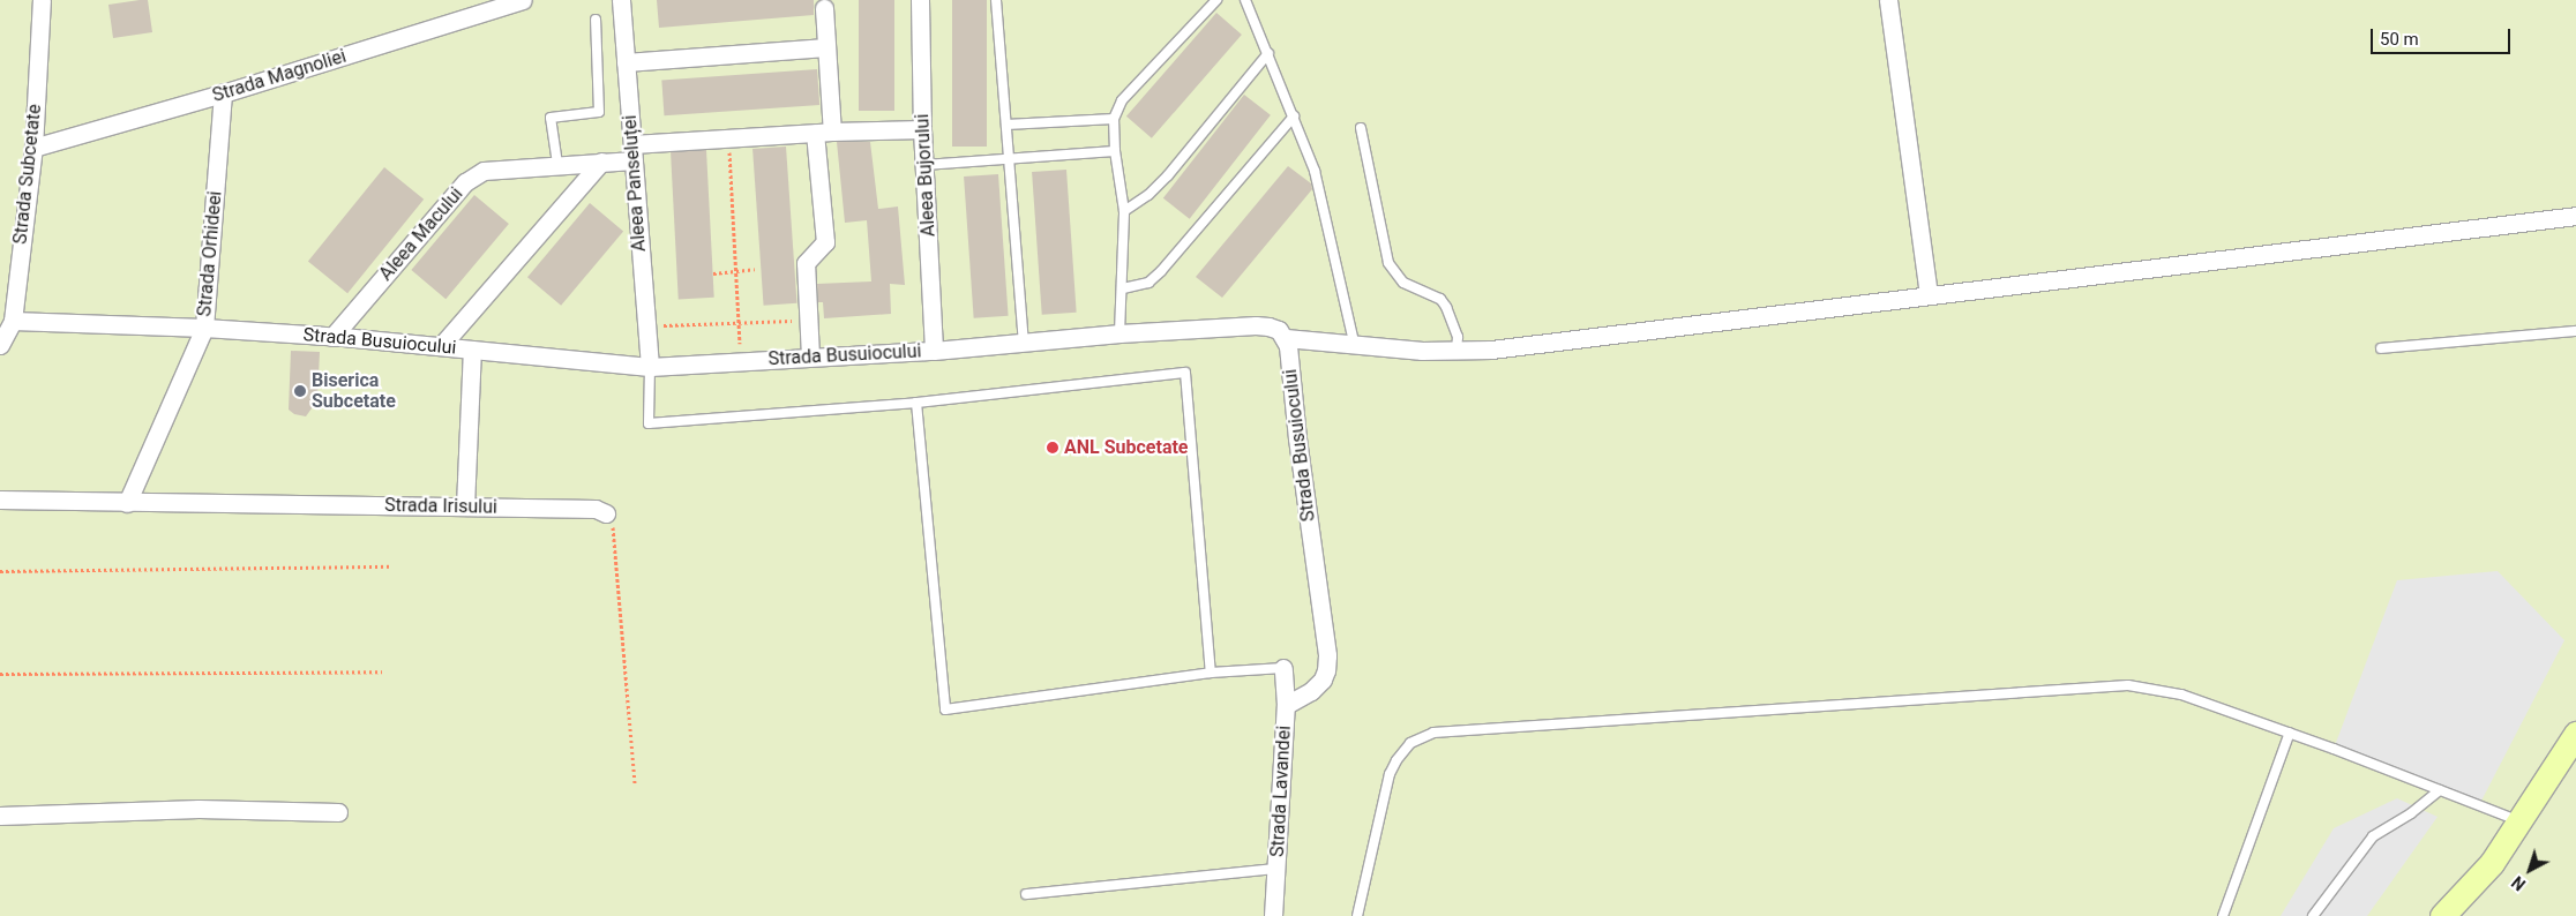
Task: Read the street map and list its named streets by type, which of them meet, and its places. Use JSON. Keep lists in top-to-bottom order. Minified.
{"streets":{"street":["Strada Magnoliei","Strada Subcetate","Aleea Bujorului","Aleea Panseluței","Aleea Macului","Strada Orhideei","Strada Busuiocului","Strada Irisului","Strada Lavandei"]},"crossings":[["Strada Magnoliei","Strada Subcetate"],["Strada Magnoliei","Strada Orhideei"],["Strada Subcetate","Strada Busuiocului"],["Aleea Bujorului","Aleea Macului"],["Aleea Bujorului","Strada Busuiocului"],["Aleea Panseluței","Aleea Macului"],["Aleea Panseluței","Strada Busuiocului"],["Aleea Macului","Strada Busuiocului"],["Strada Orhideei","Strada Busuiocului"],["Strada Orhideei","Strada Irisului"],["Strada Busuiocului","Strada Lavandei"]],"places":["Biserica Subcetate","ANL Subcetate"],"scale_bar":"50 m","north":"bottom left"}
